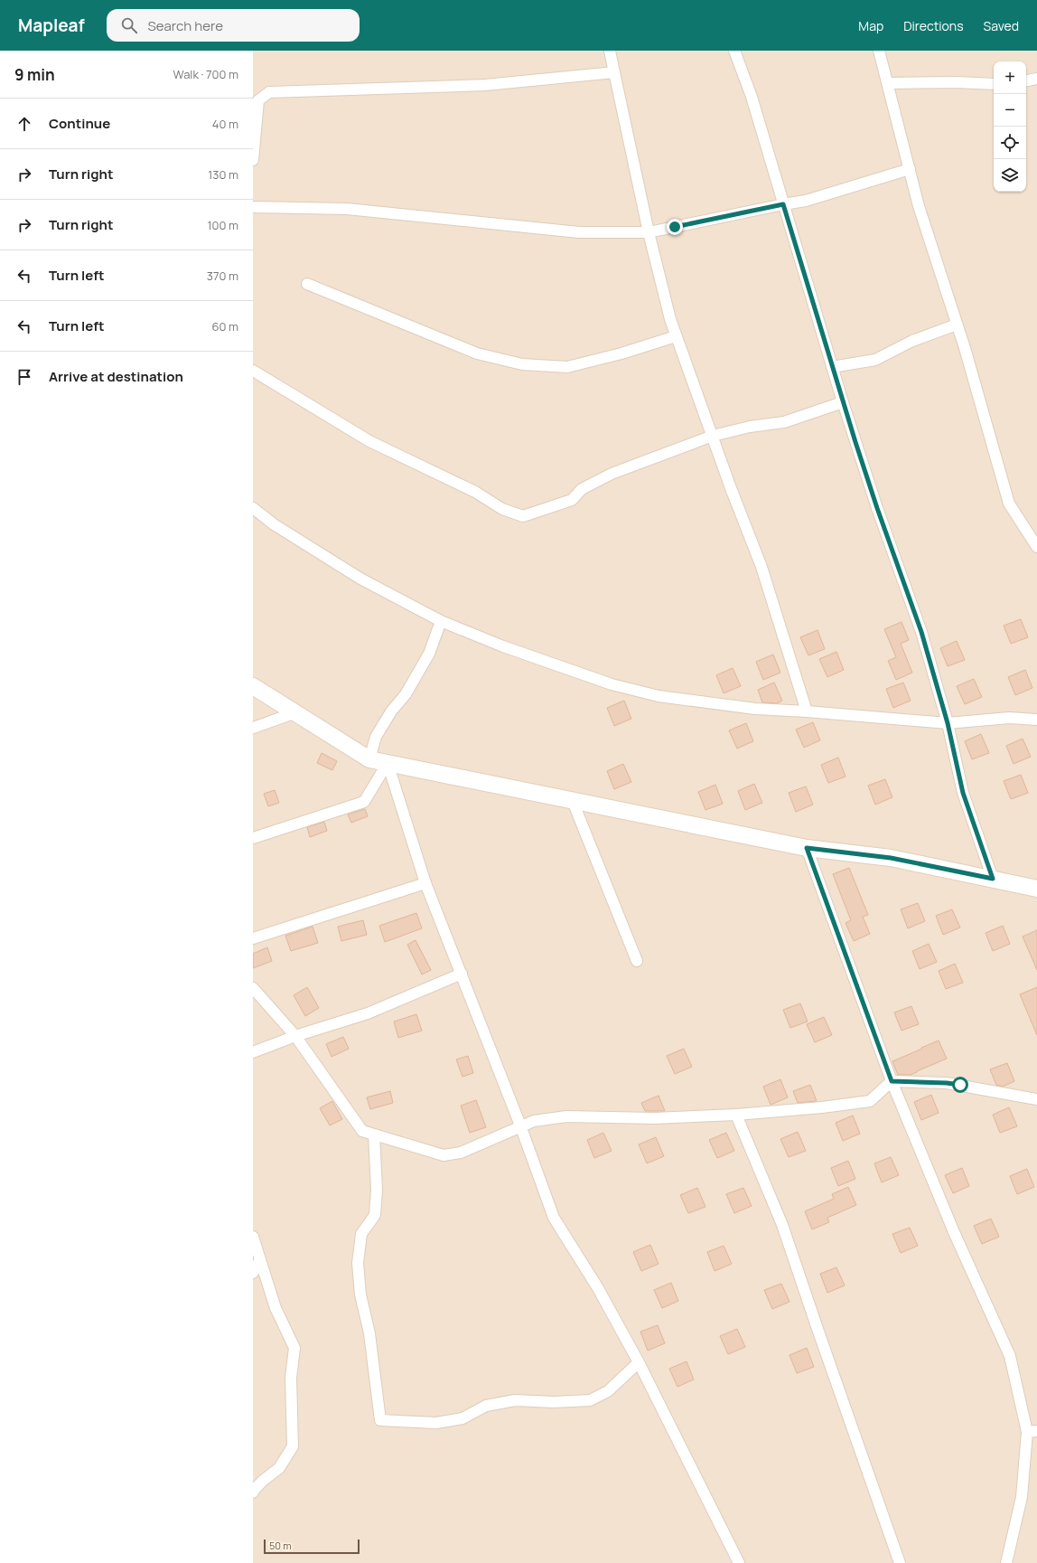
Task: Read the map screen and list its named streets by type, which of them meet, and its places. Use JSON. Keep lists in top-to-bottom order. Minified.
{"scale_bar":"50 m","page":{"header":"Mapleaf","search":"Search here","nav":["Map","Directions","Saved"],"heading":["9 min","Walk · 700 m"],"map_buttons":["+","−"],"list":[["Continue","40 m"],["Turn right","130 m"],["Turn right","100 m"],["Turn left","370 m"],["Turn left","60 m"],"Arrive at destination"],"scale":"50 m"}}
